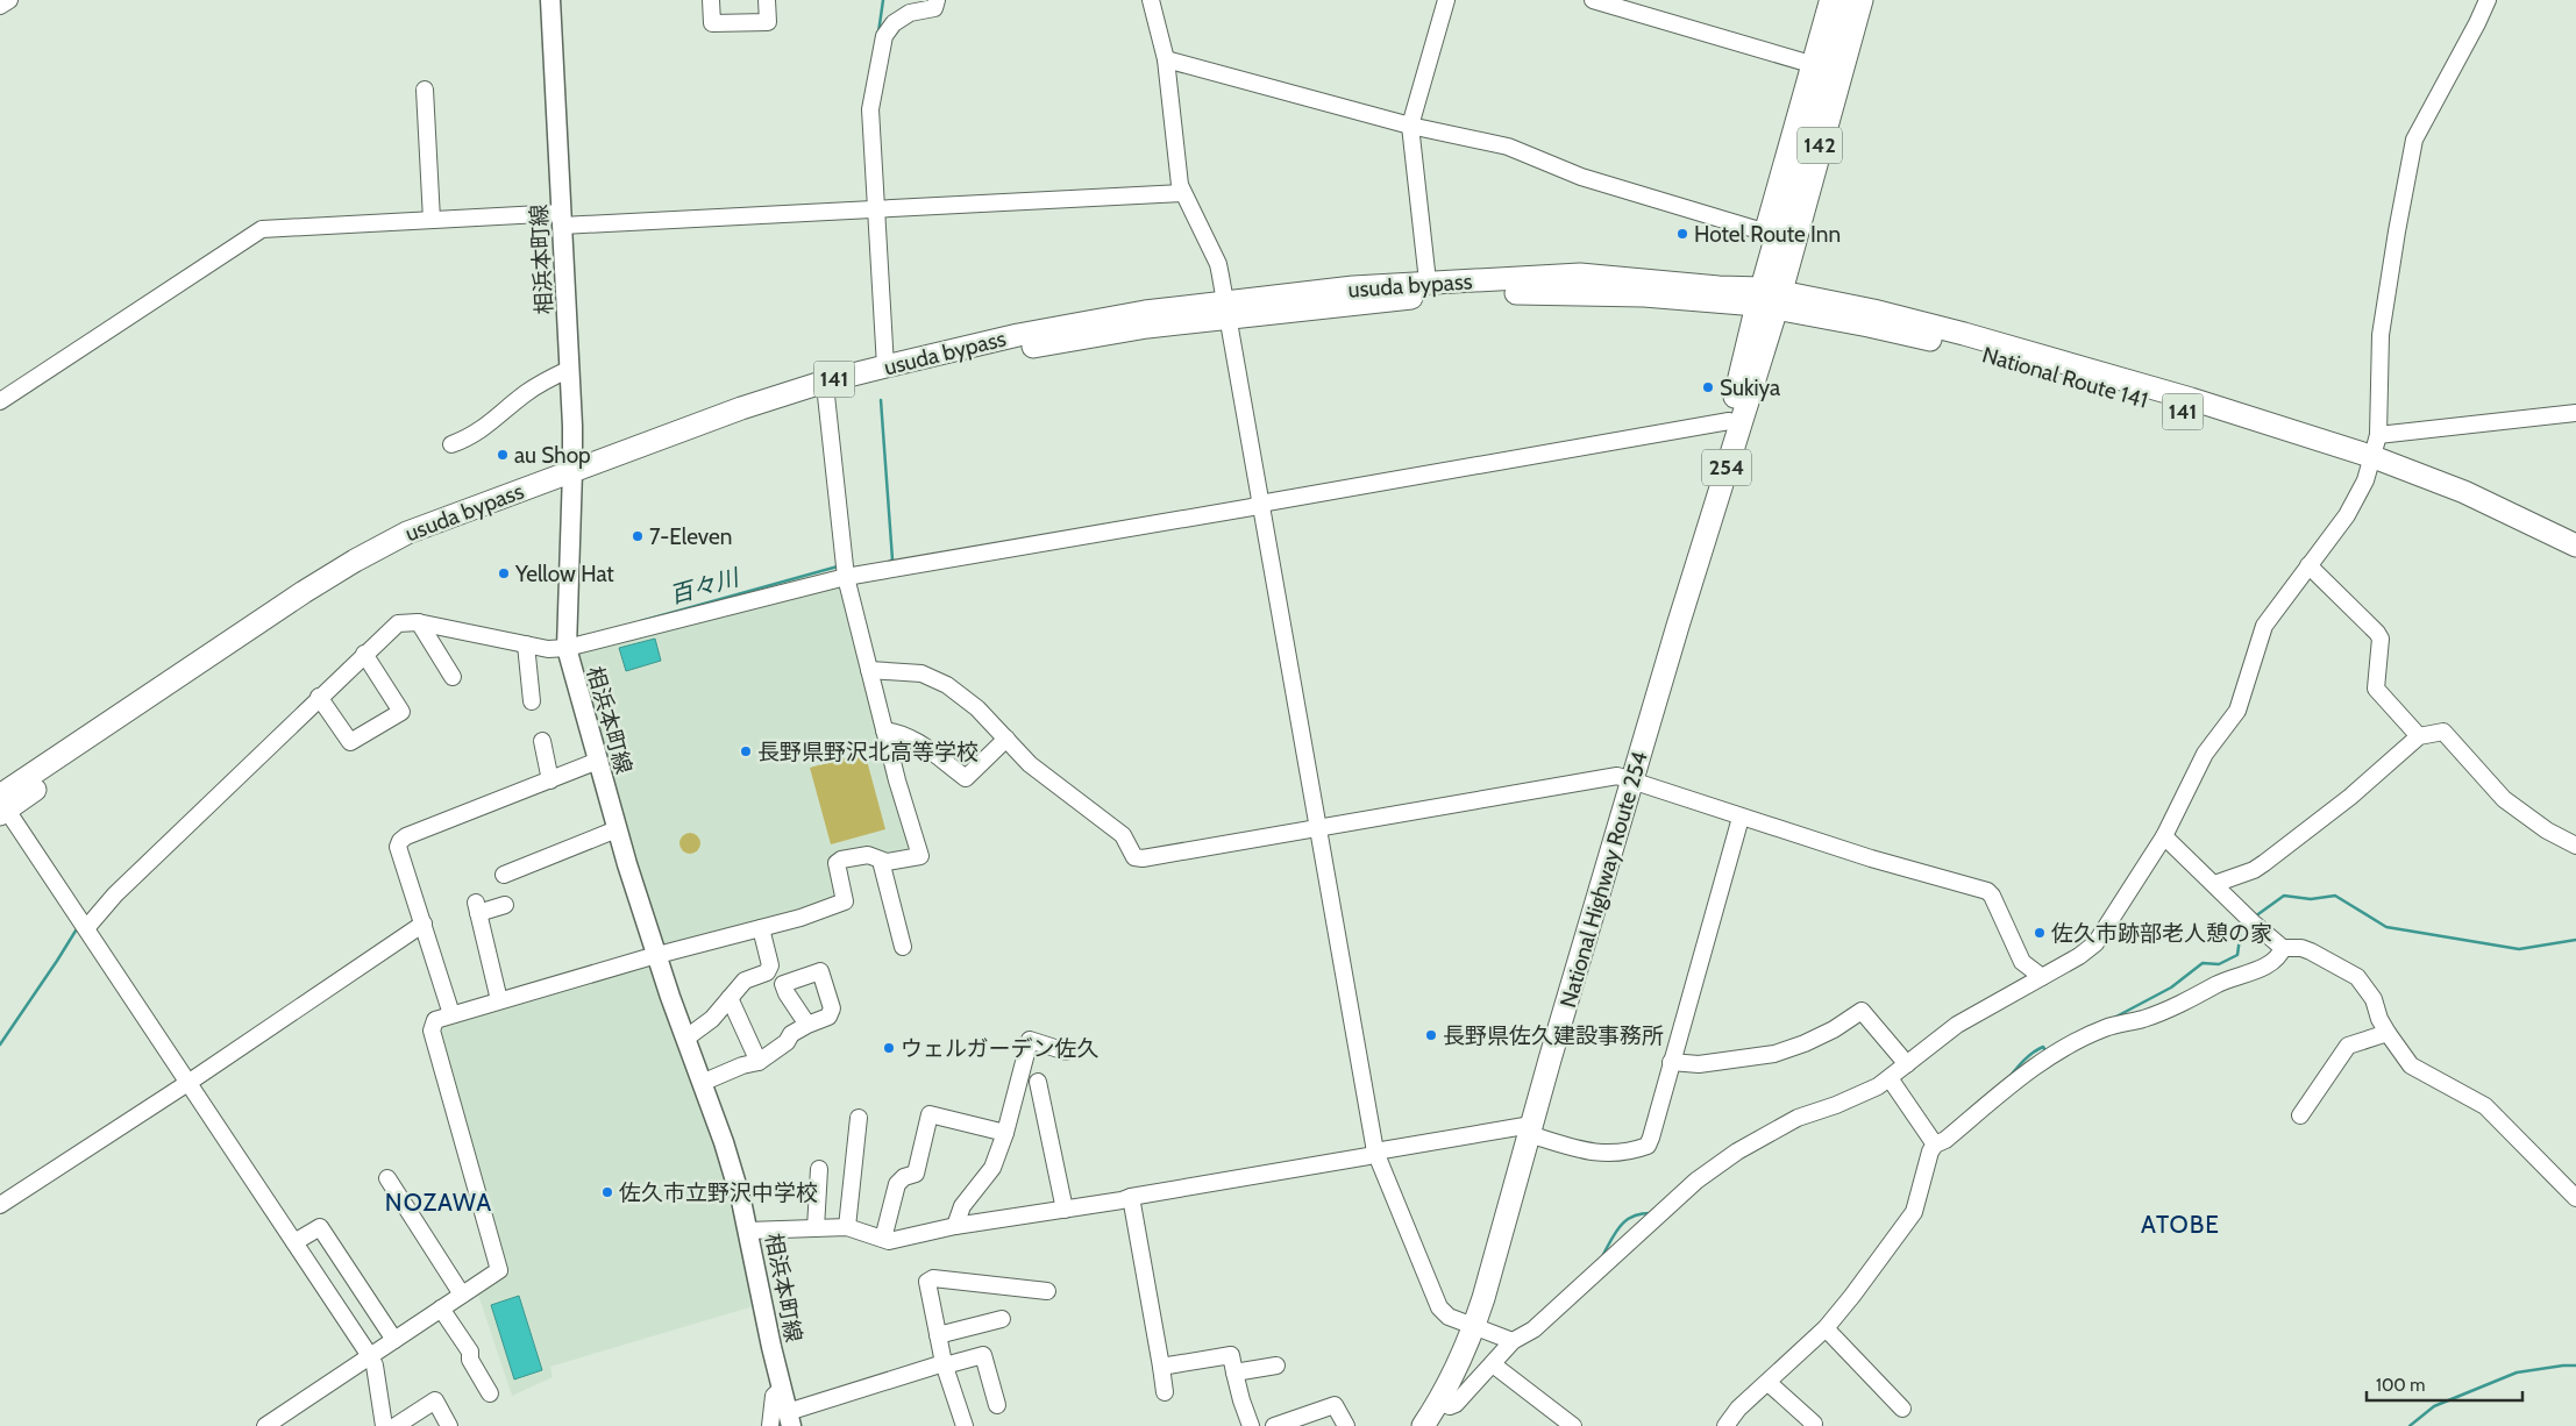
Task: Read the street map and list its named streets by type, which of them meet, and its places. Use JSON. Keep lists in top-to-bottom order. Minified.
{"streets":{"highway":["142","usuda bypass","National Route 141","141","254","National Highway Route 254"],"main road":["相浜本町線"]},"crossings":[["142","usuda bypass"],["142","National Route 141"],["142","National Highway Route 254"],["相浜本町線","usuda bypass"],["usuda bypass","National Route 141"],["usuda bypass","National Highway Route 254"],["National Route 141","National Highway Route 254"]],"districts":["NOZAWA","ATOBE"],"water":["百々川"],"places":["Hotel Route Inn","Sukiya","au Shop","7-Eleven","Yellow Hat","長野県野沢北高等学校","佐久市跡部老人憩の家","長野県佐久建設事務所","ウェルガーデン佐久","佐久市立野沢中学校"],"scale_bar":"100 m"}
